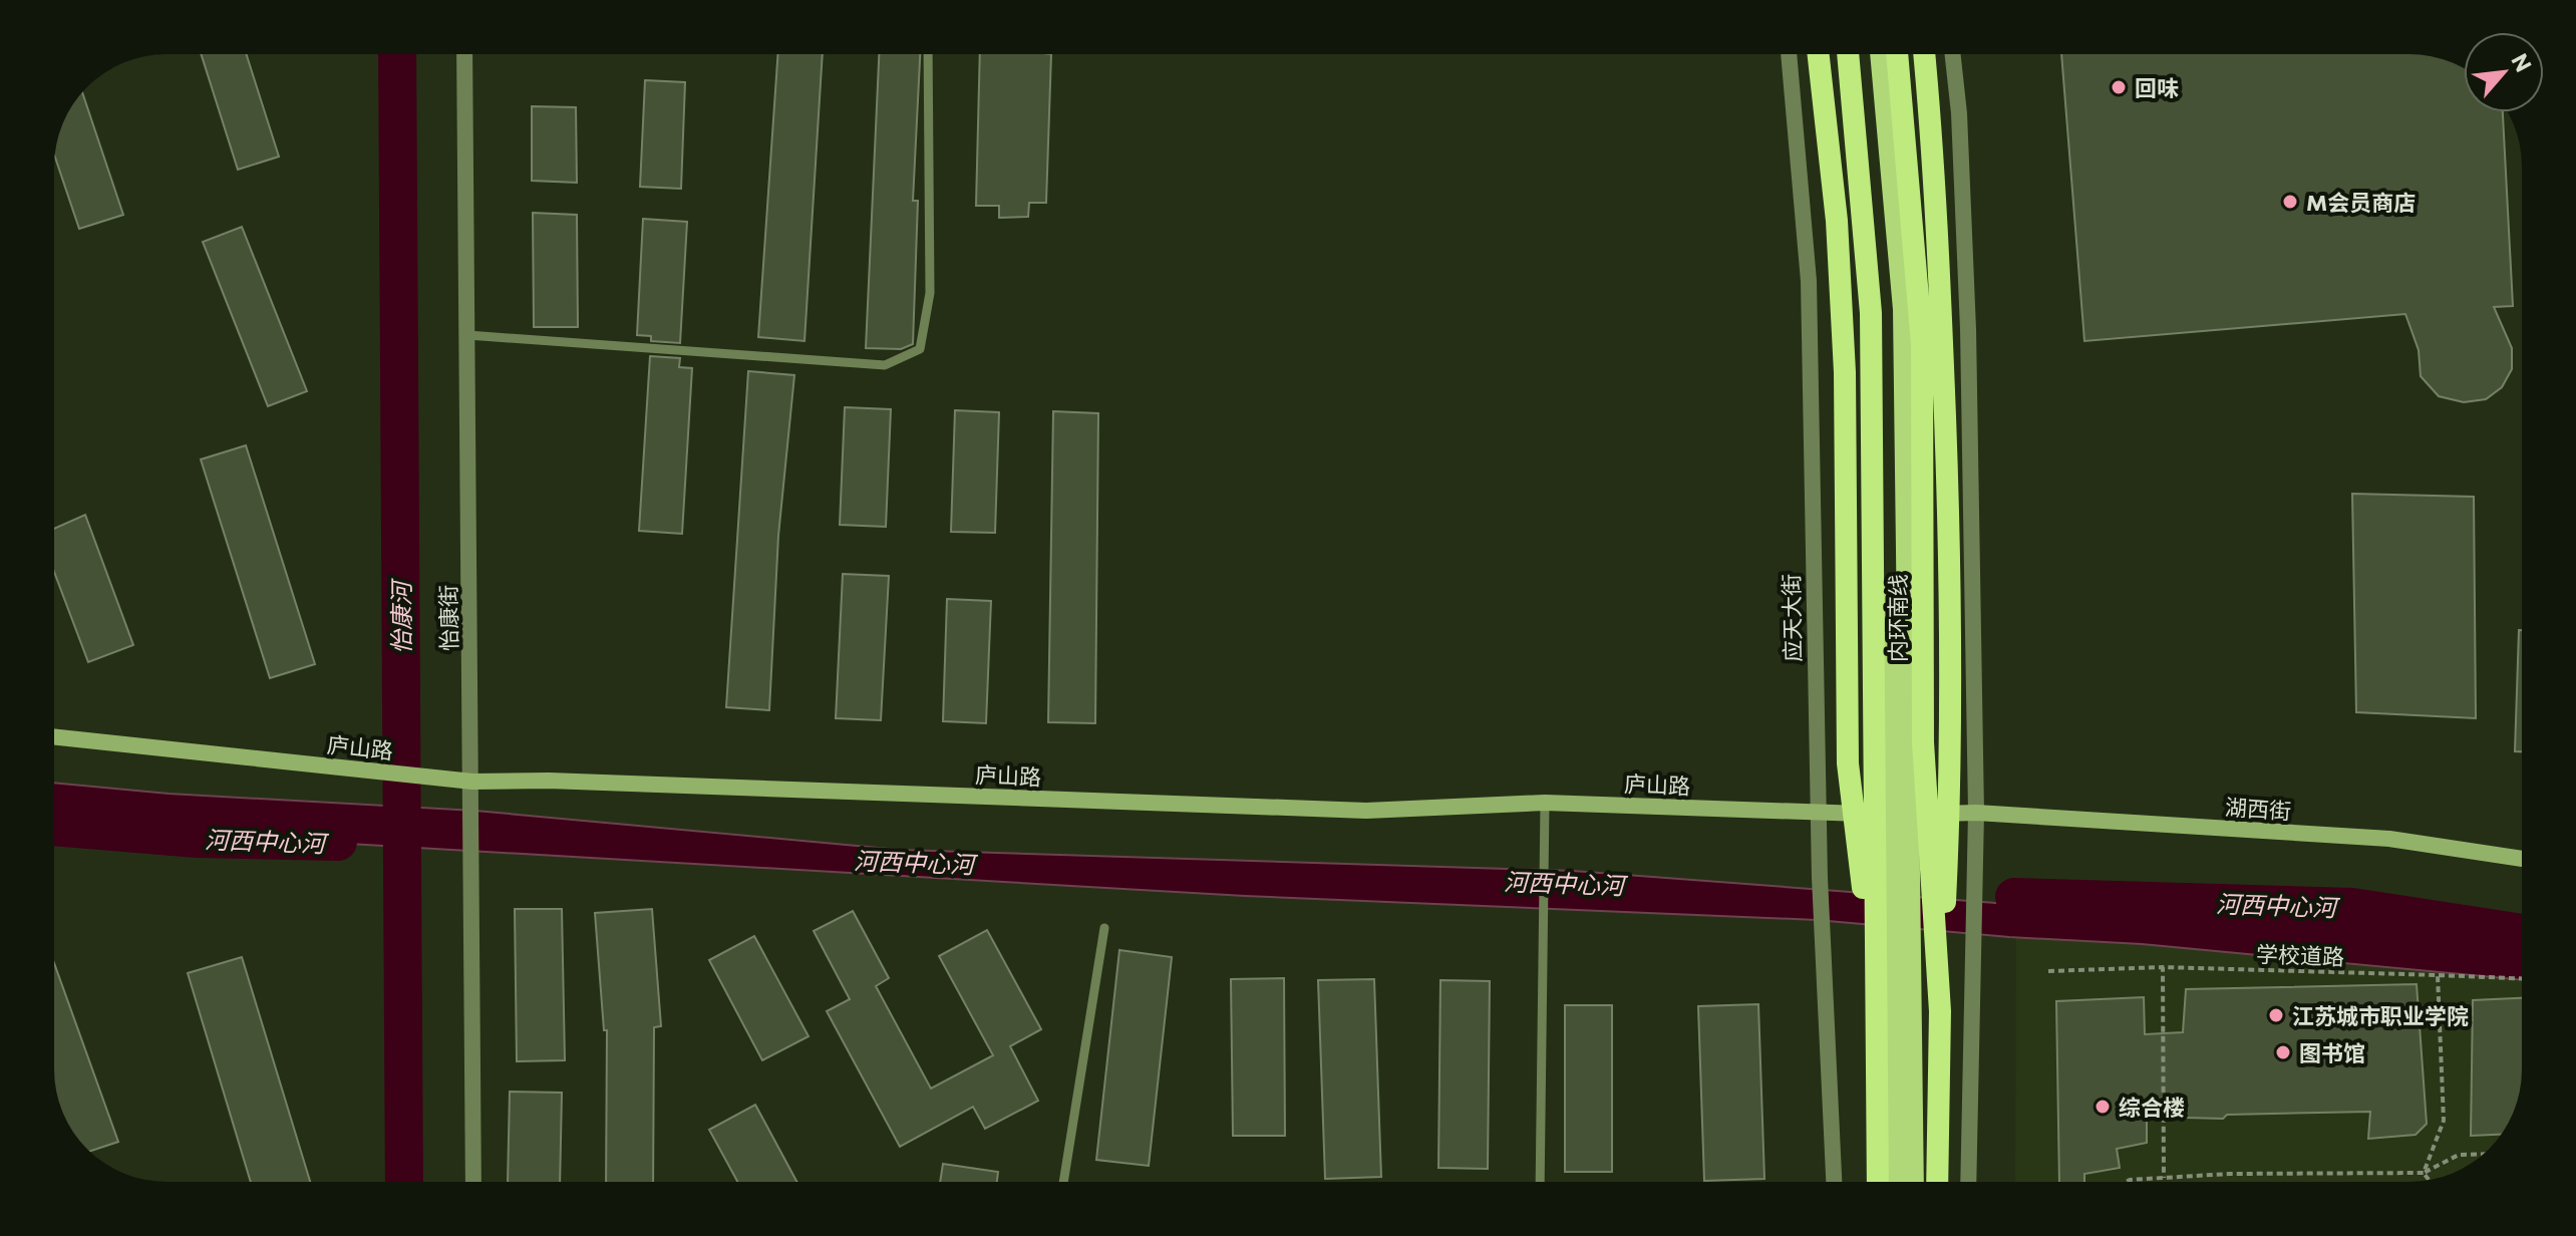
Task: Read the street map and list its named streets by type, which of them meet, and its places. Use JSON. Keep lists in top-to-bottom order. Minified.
{"streets":{"highway":["内环南线"],"main road":["庐山路","湖西街"],"street":["怡康街","应天大街"],"path":["学校道路"]},"crossings":[["怡康街","庐山路"],["应天大街","庐山路"],["庐山路","湖西街"]],"water":["怡康河","河西中心河"],"places":["回味","M会员商店","江苏城市职业学院","图书馆","综合楼"],"north":"top right"}
